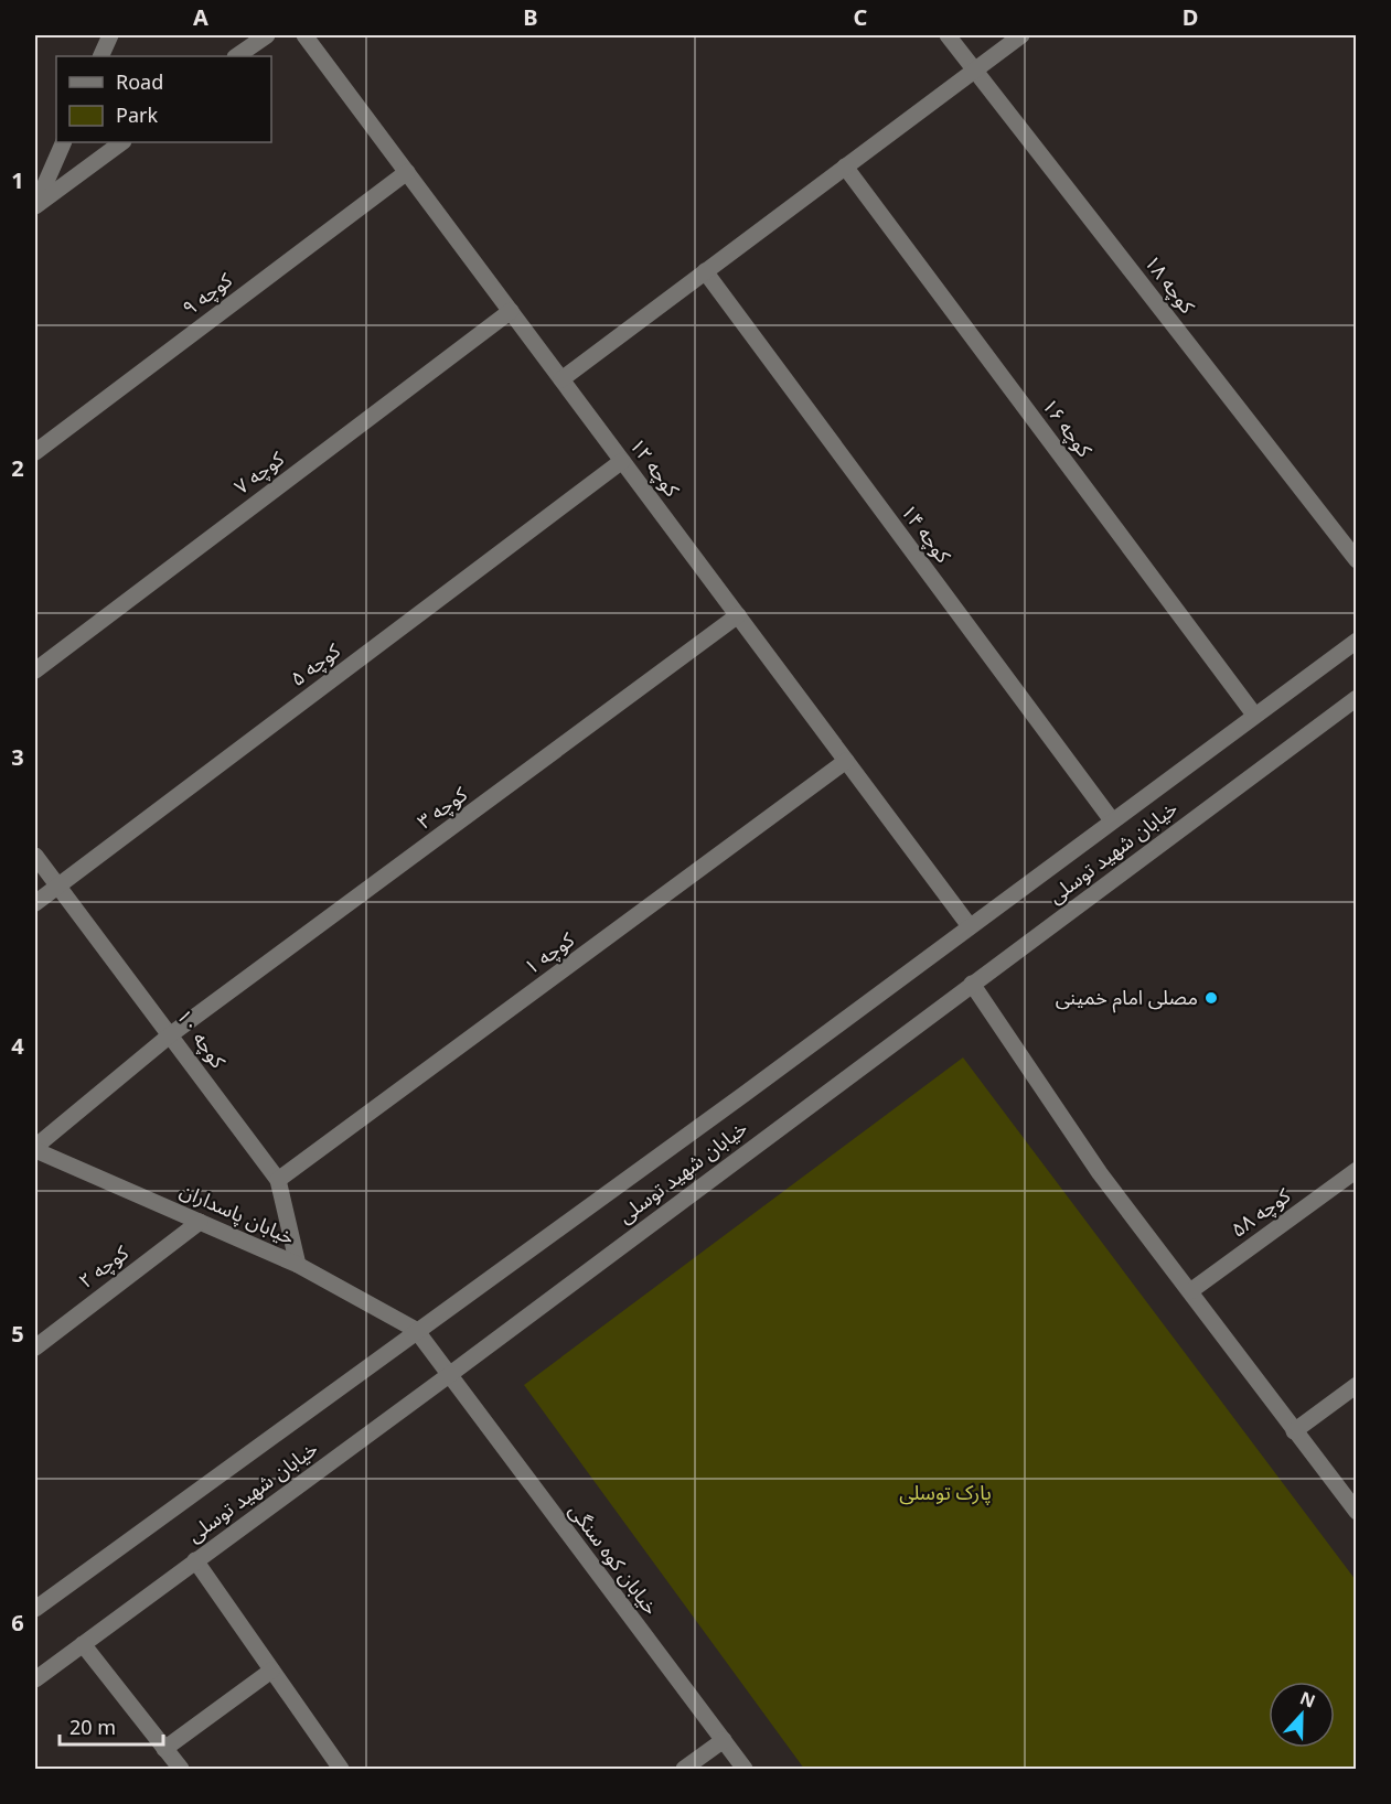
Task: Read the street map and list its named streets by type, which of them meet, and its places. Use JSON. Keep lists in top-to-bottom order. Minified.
{"streets":{"street":["کوچه ۱۸","کوچه ۹","کوچه ۱۶","کوچه ۱۲","کوچه ۷","کوچه ۱۴","کوچه ۵","کوچه ۳","خیابان شهید توسلی","کوچه ۱","کوچه ۱۰","کوچه ۵۸","خیابان پاسداران","کوچه ۲","خیابان کوه سنگی"]},"crossings":[["کوچه ۹","کوچه ۱۲"],["کوچه ۱۶","خیابان شهید توسلی"],["کوچه ۱۲","کوچه ۷"],["کوچه ۱۲","کوچه ۵"],["کوچه ۱۲","کوچه ۳"],["کوچه ۱۲","خیابان شهید توسلی"],["کوچه ۱۲","کوچه ۱"],["کوچه ۱۴","خیابان شهید توسلی"],["کوچه ۵","کوچه ۱۰"],["کوچه ۳","کوچه ۱۰"],["کوچه ۳","خیابان پاسداران"],["خیابان شهید توسلی","خیابان پاسداران"],["خیابان شهید توسلی","خیابان کوه سنگی"],["کوچه ۱","کوچه ۱۰"],["کوچه ۱۰","خیابان پاسداران"],["خیابان پاسداران","کوچه ۲"],["خیابان پاسداران","خیابان کوه سنگی"]],"parks":["پارک توسلی"],"places":["مصلی امام خمینی"],"legend":["Road","Park"],"scale_bar":"20 m","north":"top","grid":{"columns":["A","B","C","D"],"rows":["1","2","3","4","5","6"]}}
